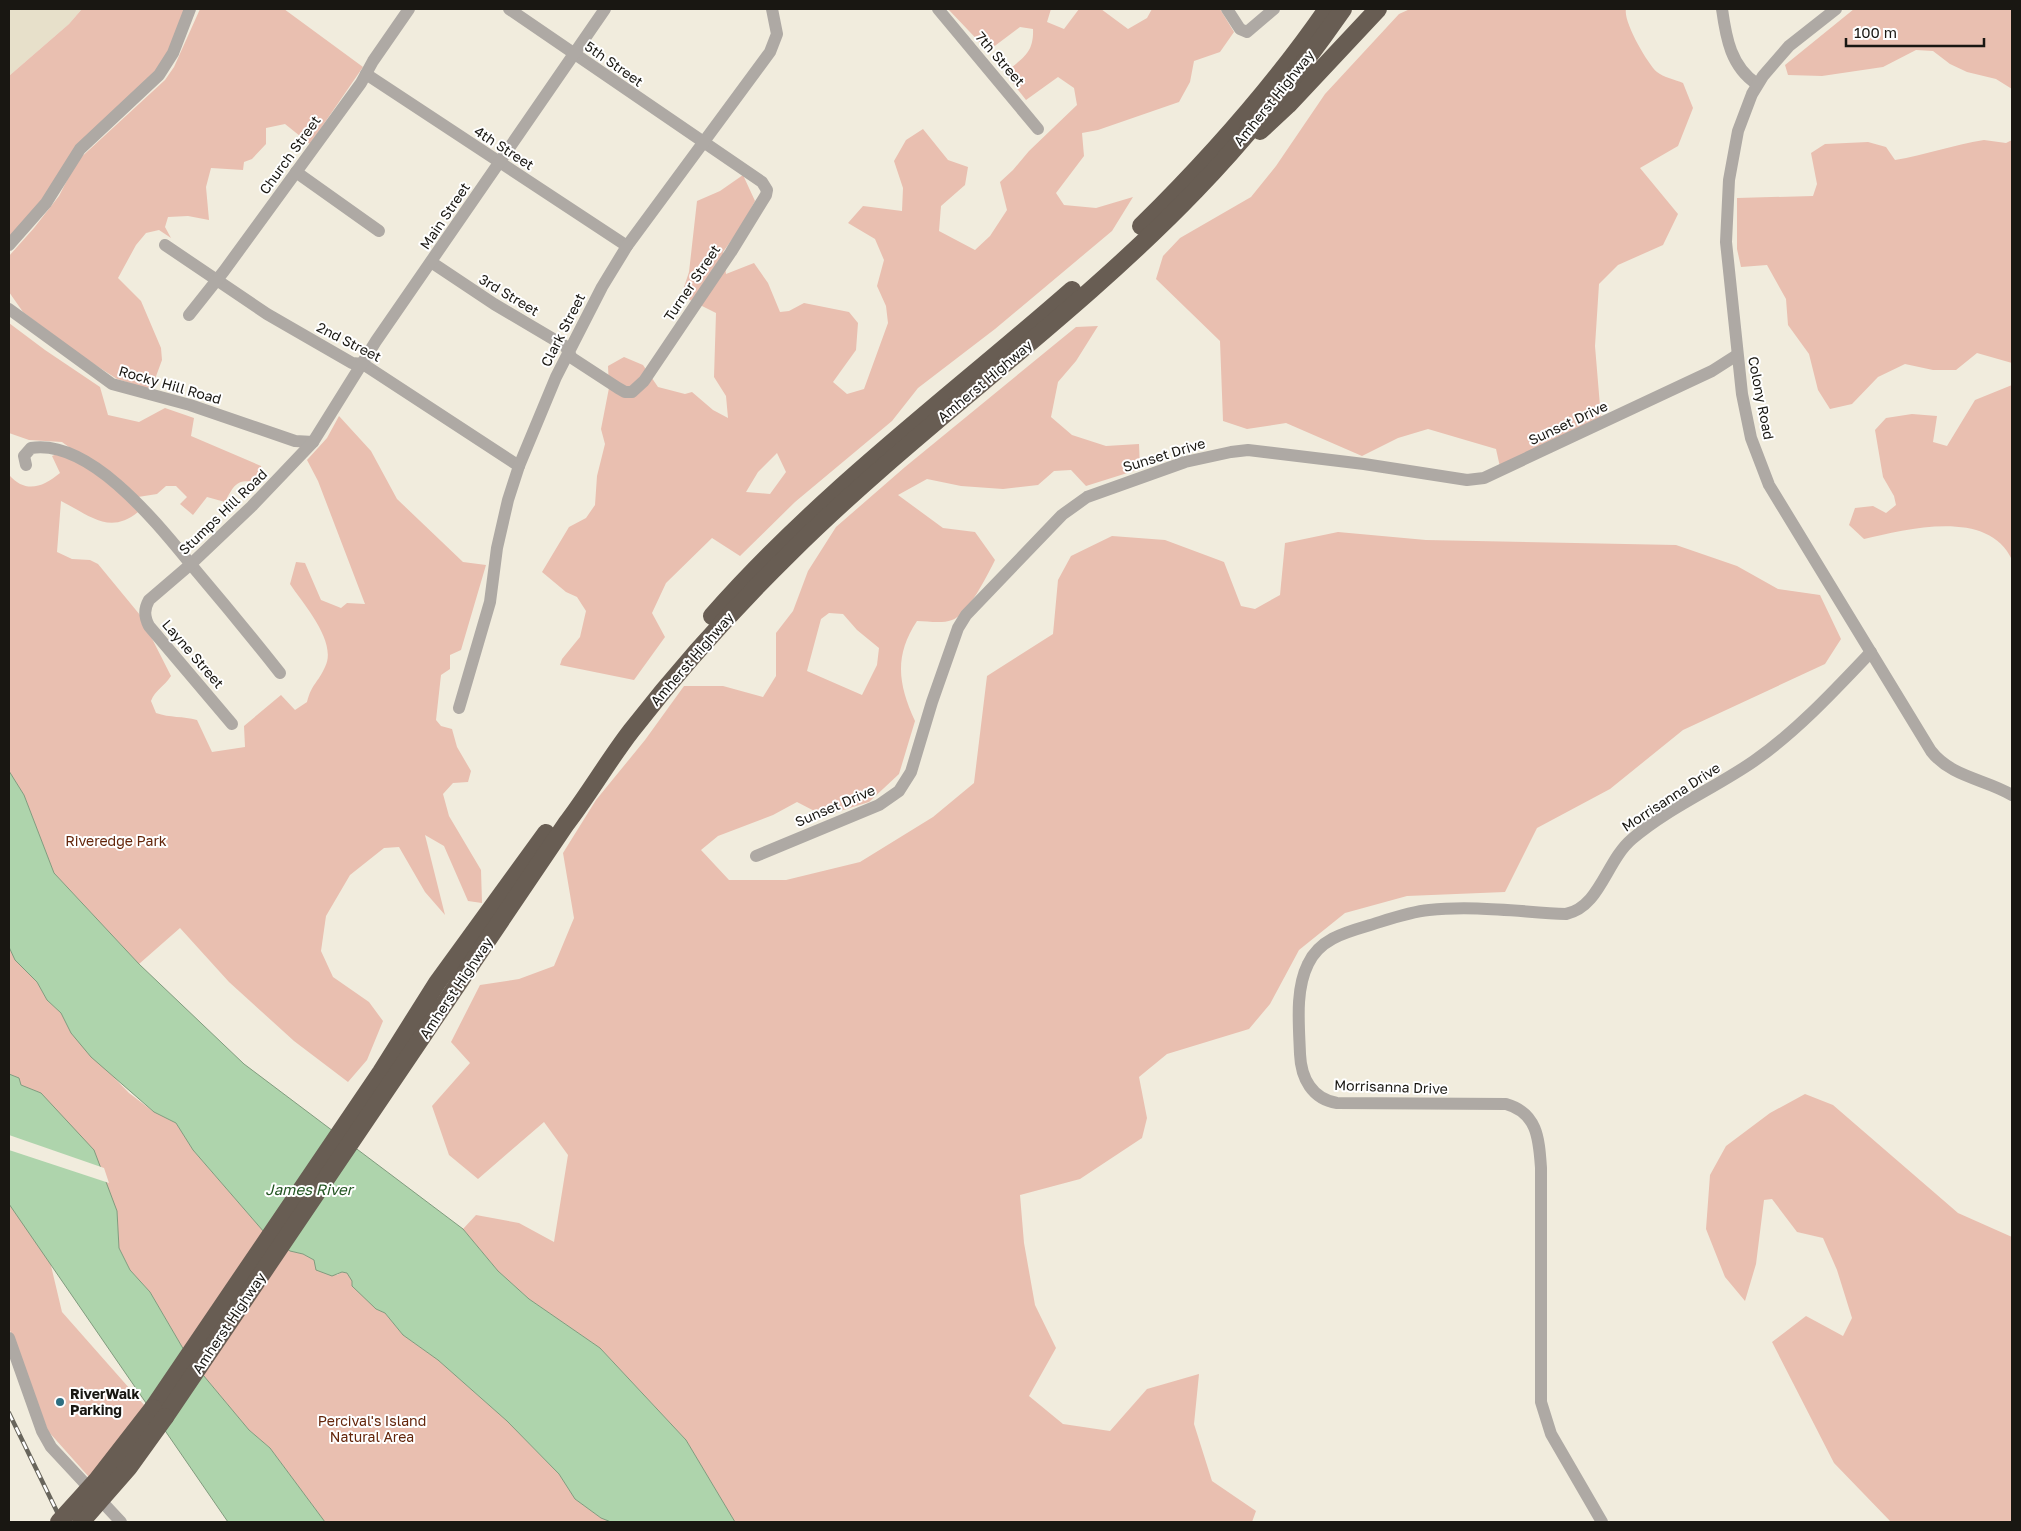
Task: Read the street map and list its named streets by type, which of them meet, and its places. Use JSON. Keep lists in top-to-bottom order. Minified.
{"streets":{"highway":["Amherst Highway"],"street":["7th Street","5th Street","4th Street","Church Street","Main Street","Turner Street","3rd Street","Clark Street","2nd Street","Rocky Hill Road","Colony Road","Sunset Drive","Stumps Hill Road","Layne Street","Morrisanna Drive"]},"crossings":[["5th Street","Main Street"],["5th Street","Turner Street"],["5th Street","Clark Street"],["4th Street","Church Street"],["4th Street","Main Street"],["4th Street","Clark Street"],["Church Street","2nd Street"],["Main Street","3rd Street"],["Main Street","2nd Street"],["Main Street","Rocky Hill Road"],["Main Street","Stumps Hill Road"],["Turner Street","3rd Street"],["Turner Street","Clark Street"],["3rd Street","Clark Street"],["Clark Street","2nd Street"],["Rocky Hill Road","Stumps Hill Road"],["Colony Road","Sunset Drive"],["Colony Road","Morrisanna Drive"],["Stumps Hill Road","Layne Street"]],"water":["James River"],"parks":["Riveredge Park","Percival's Island Natural Area"],"places":["RiverWalk Parking"],"scale_bar":"100 m"}
